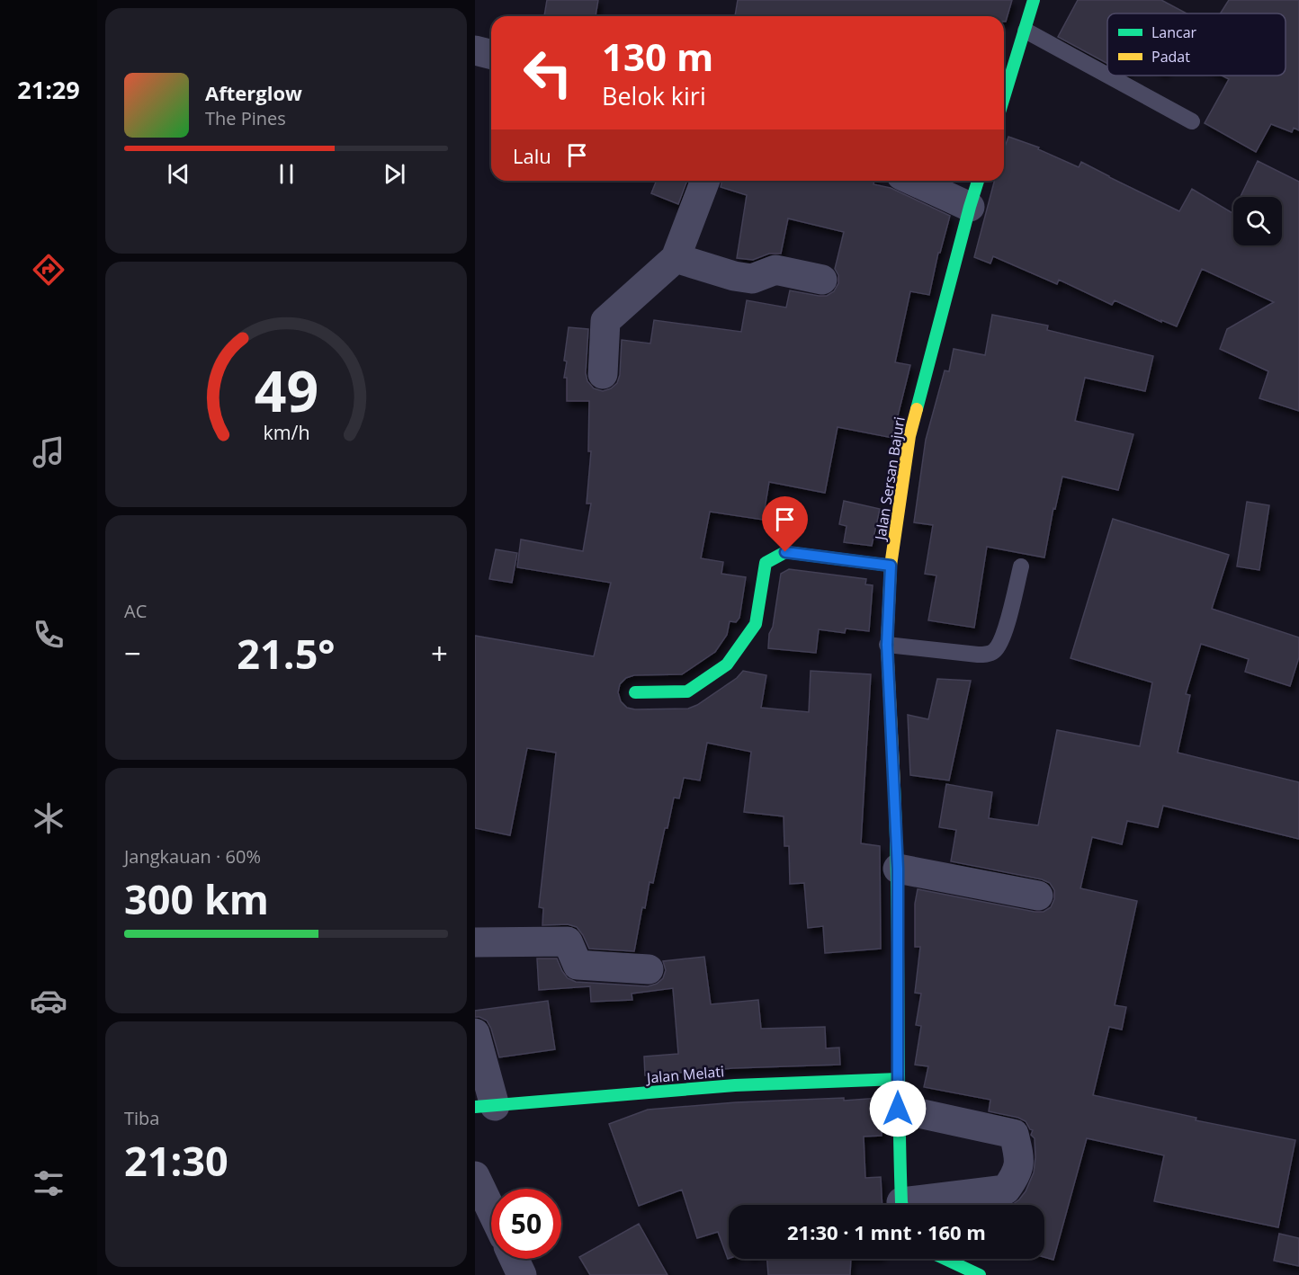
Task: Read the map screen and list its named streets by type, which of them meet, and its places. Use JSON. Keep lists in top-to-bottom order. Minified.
{"streets":{"main road":["Jalan Sersan Bajuri","Jalan Melati"]},"crossings":[["Jalan Sersan Bajuri","Jalan Melati"]],"legend":["Lancar","Padat"],"page":{"tabs":"21:29","turn":["130 m","Belok kiri"],"song":["Afterglow","The Pines"],"then":"Lalu","tile":["AC",["Jangkauan · 60%","300 km"],["Tiba","21:30"]],"heat":["−","21.5°","+"],"limit":"50","trip":"21:30 · 1 mnt · 160 m","gauge":["49","km/h"]}}
